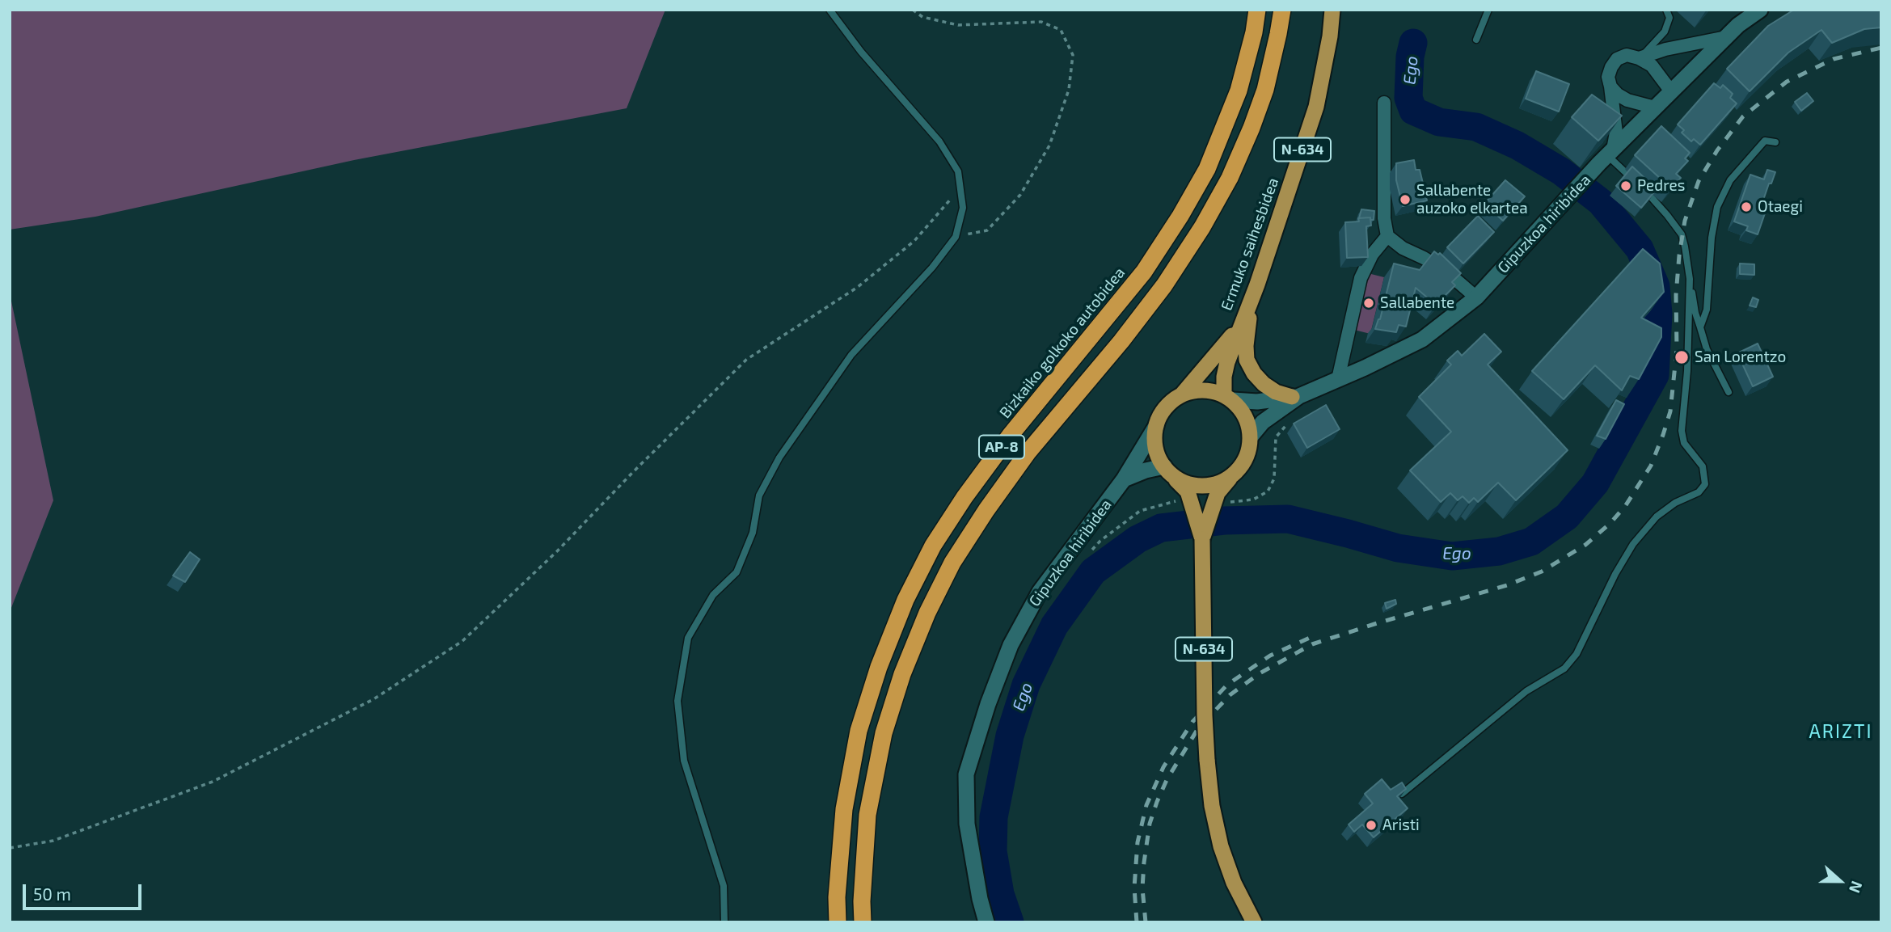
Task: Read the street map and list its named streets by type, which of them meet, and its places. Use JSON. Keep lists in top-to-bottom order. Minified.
{"streets":{"highway":["N-634","Ermuko saihesbidea","Bizkaiko golkoko autobidea","AP-8"],"street":["Gipuzkoa hiribidea"]},"crossings":[["N-634","Gipuzkoa hiribidea"]],"districts":["ARIZTI"],"water":["Ego"],"places":["Pedres","Sallabente auzoko elkartea","Otaegi","Sallabente","San Lorentzo","Aristi"],"scale_bar":"50 m","north":"right"}
